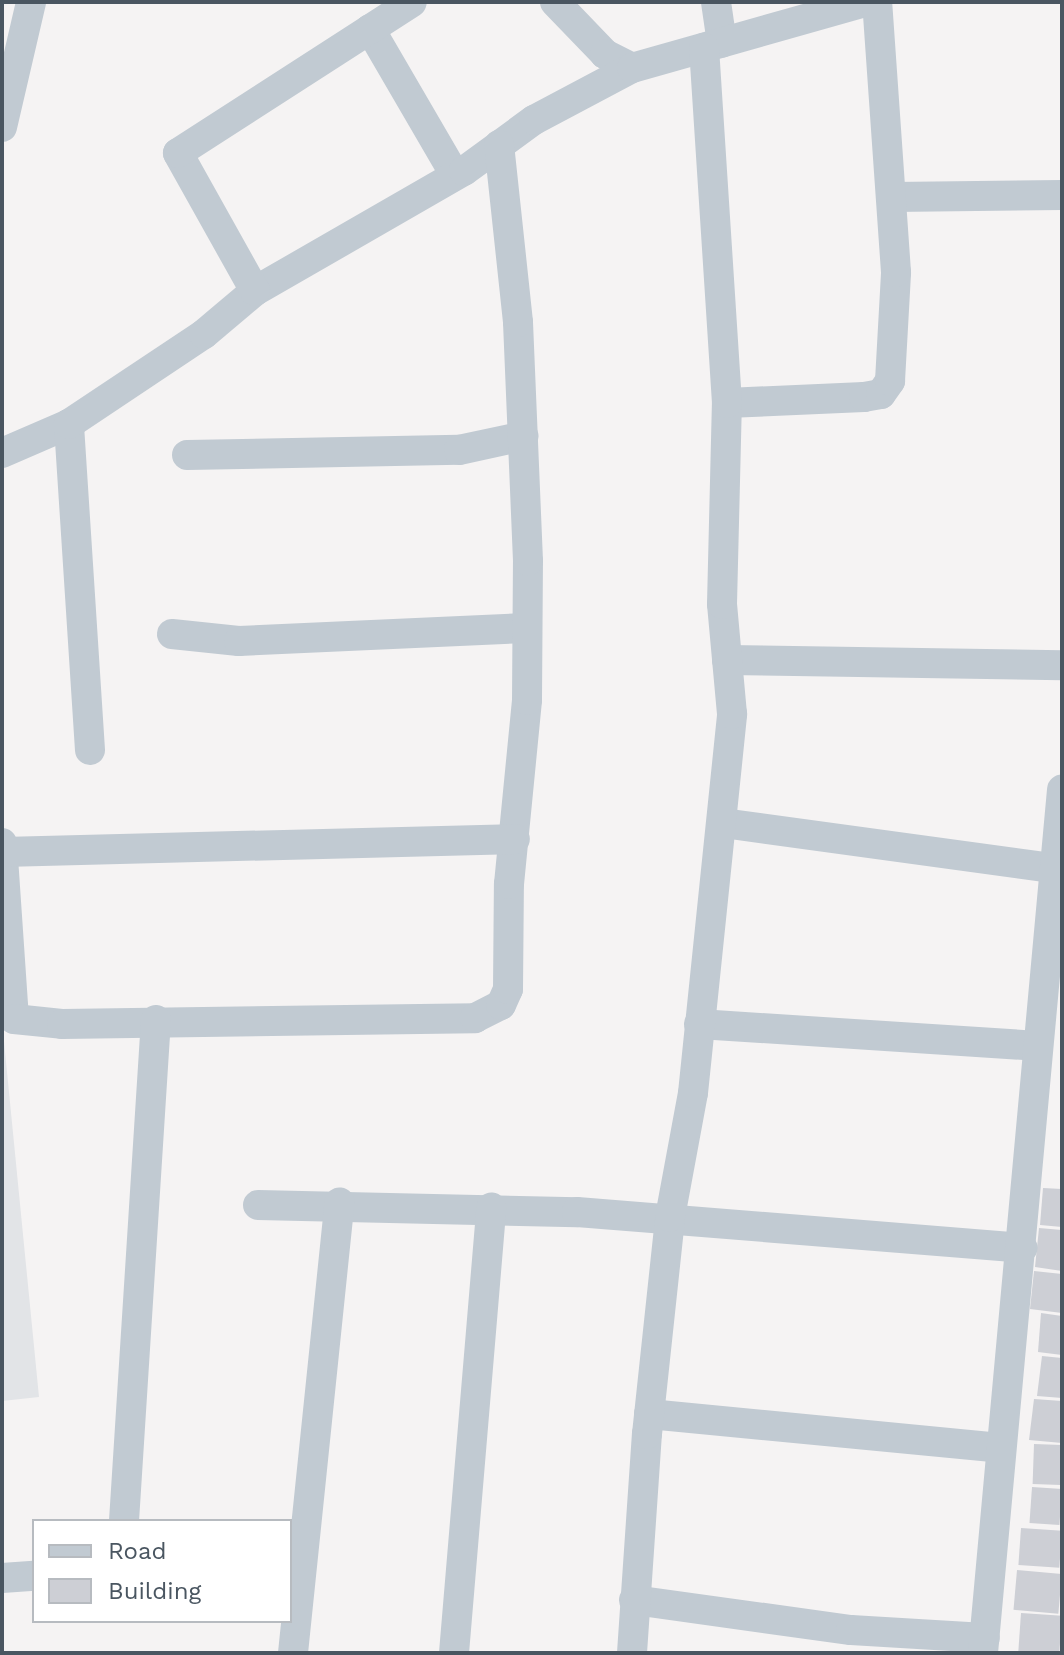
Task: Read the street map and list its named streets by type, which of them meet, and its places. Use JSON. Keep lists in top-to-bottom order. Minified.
{"legend":["Road","Building"]}
